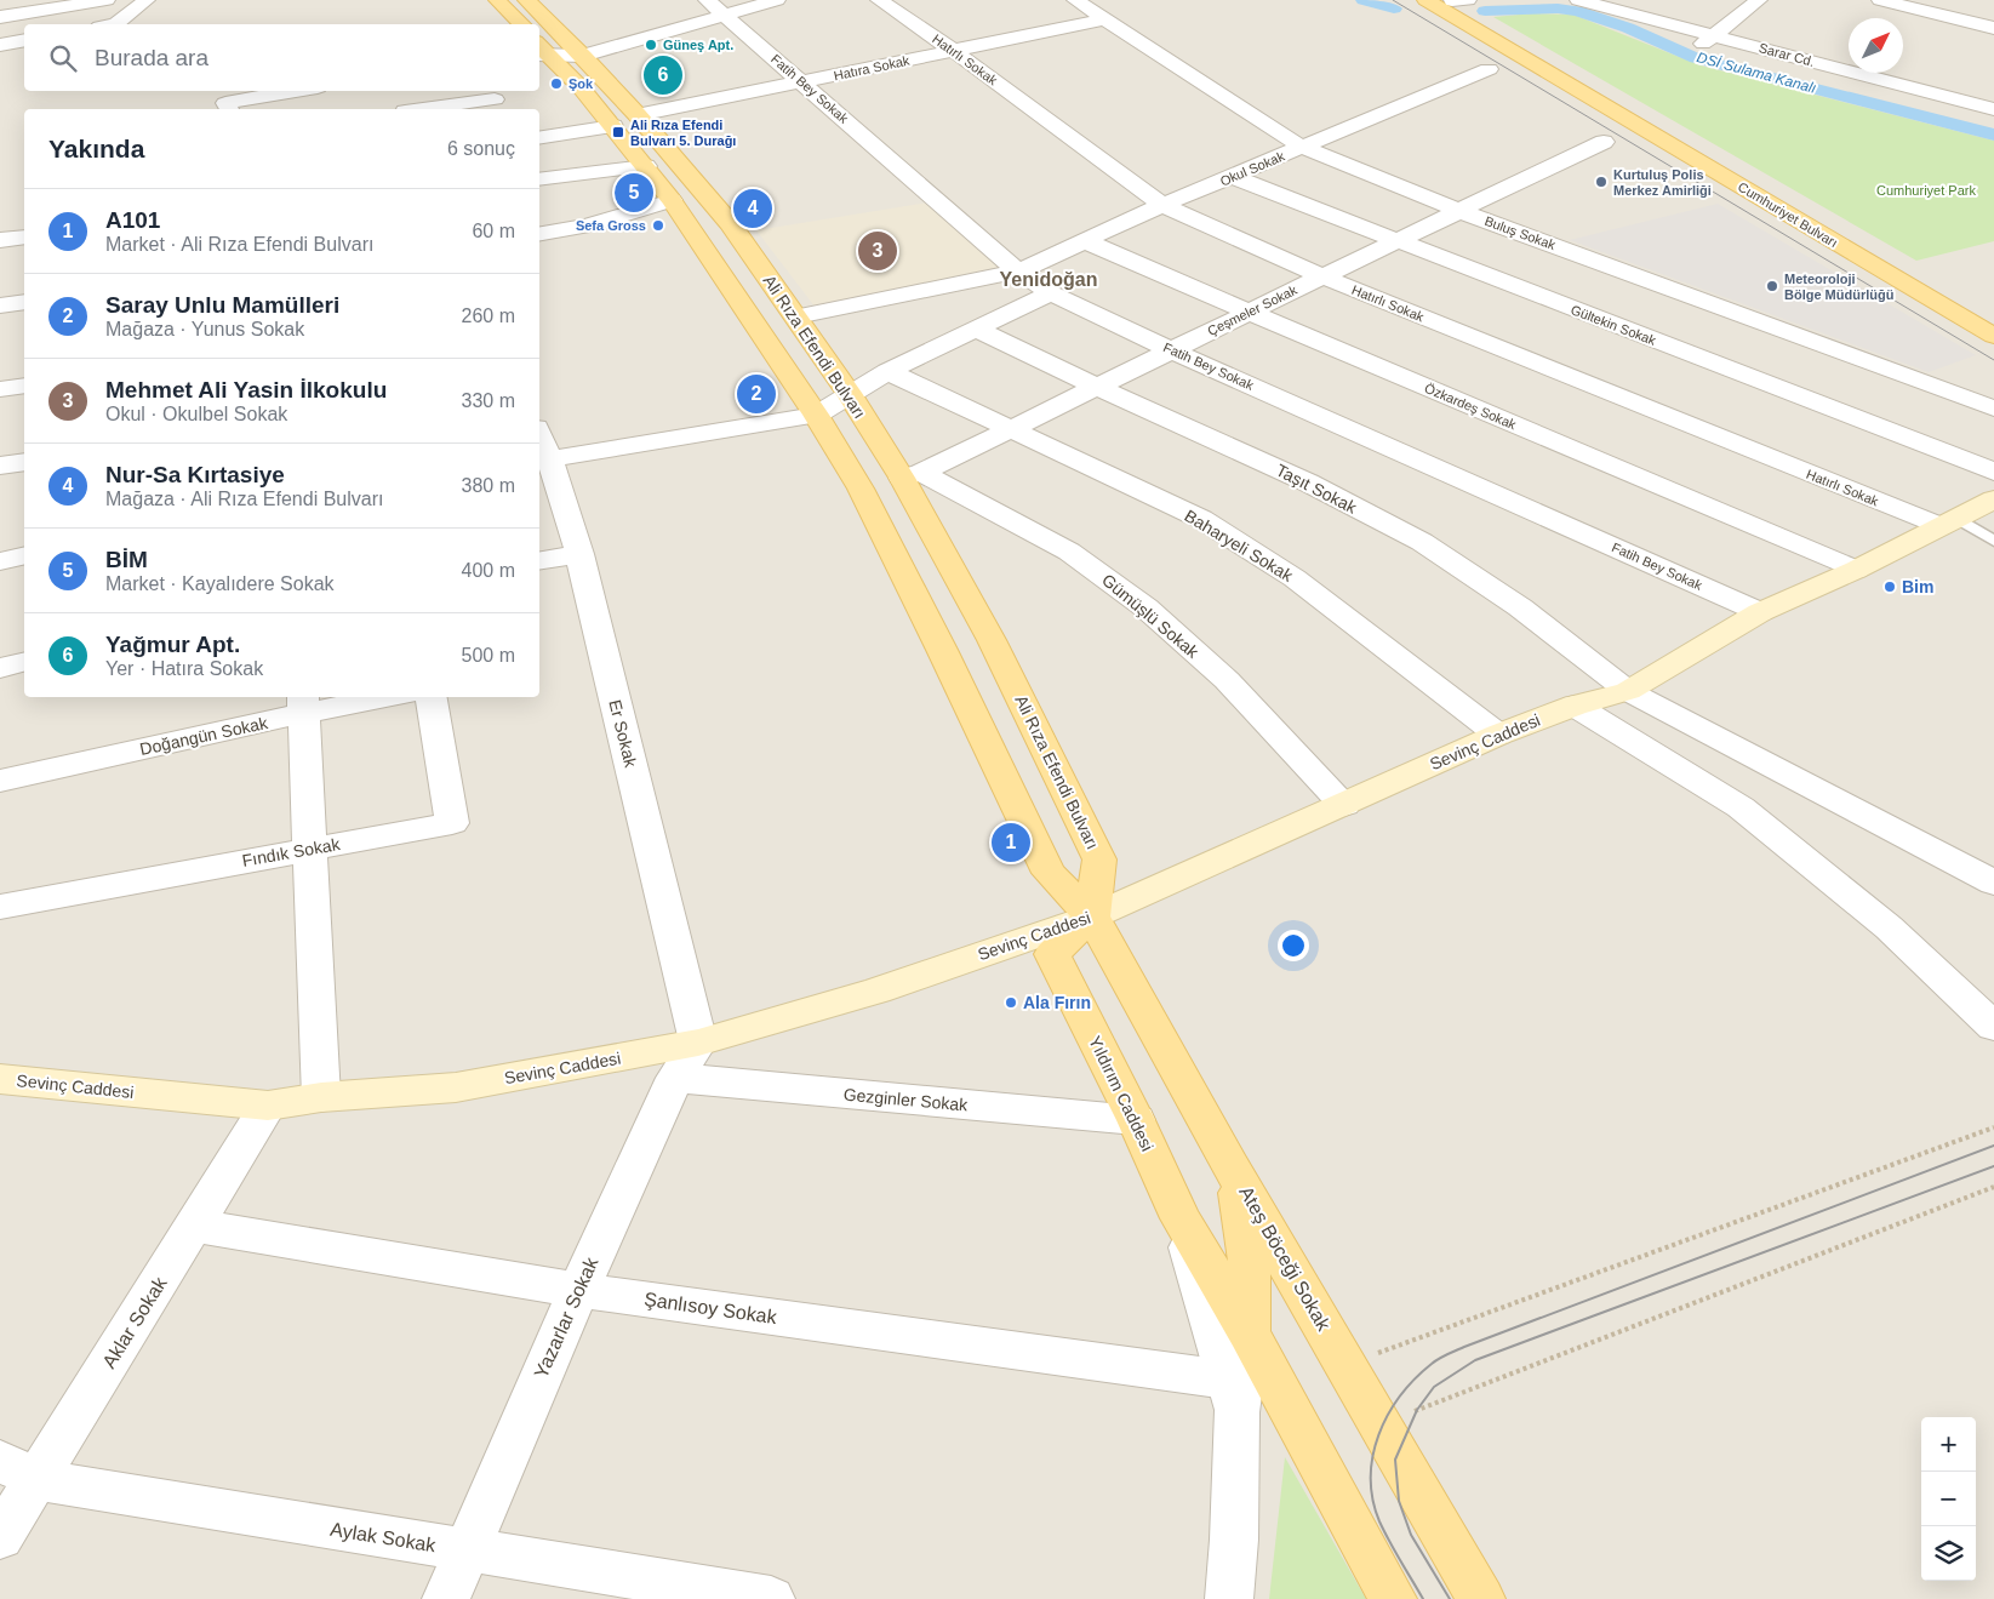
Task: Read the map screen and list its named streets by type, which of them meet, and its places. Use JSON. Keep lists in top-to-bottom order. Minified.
{"streets":{"main road":["Cumhuriyet Bulvarı","Ali Rıza Efendi Bulvarı","Sevinç Caddesi","Yıldırım Caddesi","Ateş Böceği Sokak"],"street":["Sarar Cd.","Hatırlı Sokak","Hatıra Sokak","Fatih Bey Sokak","Okul Sokak","Buluş Sokak","Çeşmeler Sokak","Gültekin Sokak","Özkardeş Sokak","Taşıt Sokak","Baharyeli Sokak","Gümüşlü Sokak","Er Sokak","Doğangün Sokak","Fındık Sokak","Gezginler Sokak","Şanlısoy Sokak","Yazarlar Sokak","Aklar Sokak","Aylak Sokak"]},"crossings":[["Hatırlı Sokak","Hatıra Sokak"],["Hatırlı Sokak","Okul Sokak"],["Hatırlı Sokak","Çeşmeler Sokak"],["Hatırlı Sokak","Sevinç Caddesi"],["Hatıra Sokak","Fatih Bey Sokak"],["Hatıra Sokak","Buluş Sokak"],["Hatıra Sokak","Ali Rıza Efendi Bulvarı"],["Fatih Bey Sokak","Okul Sokak"],["Fatih Bey Sokak","Çeşmeler Sokak"],["Fatih Bey Sokak","Sevinç Caddesi"],["Okul Sokak","Buluş Sokak"],["Okul Sokak","Gültekin Sokak"],["Okul Sokak","Ali Rıza Efendi Bulvarı"],["Okul Sokak","Özkardeş Sokak"],["Buluş Sokak","Çeşmeler Sokak"],["Çeşmeler Sokak","Gültekin Sokak"],["Çeşmeler Sokak","Ali Rıza Efendi Bulvarı"],["Çeşmeler Sokak","Özkardeş Sokak"],["Çeşmeler Sokak","Taşıt Sokak"],["Çeşmeler Sokak","Baharyeli Sokak"],["Çeşmeler Sokak","Gümüşlü Sokak"],["Ali Rıza Efendi Bulvarı","Gümüşlü Sokak"],["Ali Rıza Efendi Bulvarı","Sevinç Caddesi"],["Ali Rıza Efendi Bulvarı","Yıldırım Caddesi"],["Ali Rıza Efendi Bulvarı","Ateş Böceği Sokak"],["Özkardeş Sokak","Sevinç Caddesi"],["Taşıt Sokak","Sevinç Caddesi"],["Baharyeli Sokak","Sevinç Caddesi"],["Gümüşlü Sokak","Sevinç Caddesi"],["Er Sokak","Sevinç Caddesi"],["Er Sokak","Yazarlar Sokak"],["Sevinç Caddesi","Yıldırım Caddesi"],["Sevinç Caddesi","Ateş Böceği Sokak"],["Sevinç Caddesi","Yazarlar Sokak"],["Sevinç Caddesi","Aklar Sokak"],["Yıldırım Caddesi","Gezginler Sokak"],["Yıldırım Caddesi","Ateş Böceği Sokak"],["Gezginler Sokak","Yazarlar Sokak"],["Şanlısoy Sokak","Yazarlar Sokak"],["Şanlısoy Sokak","Aklar Sokak"],["Yazarlar Sokak","Aylak Sokak"],["Aklar Sokak","Aylak Sokak"]],"districts":["Yenidoğan"],"water":["DSİ Sulama Kanalı"],"parks":["Cumhuriyet Park"],"places":{"other":["Güneş Apt.","Şok","Kurtuluş Polis Merkez Amirliği","Sefa Gross","Meteoroloji Bölge Müdürlüğü","Bim","Ala Fırın"],"transit":["Ali Rıza Efendi Bulvarı 5. Durağı"]},"north":"top right","page":{"search":"Burada ara","pins":["6","5","4","3","2","1"],"heading":["Yakında","6 sonuç"],"list":[{"mark":"1","name":"A101","note":"Market · Ali Rıza Efendi Bulvarı","value":"60 m"},{"mark":"2","name":"Saray Unlu Mamülleri","note":"Mağaza · Yunus Sokak","value":"260 m"},{"mark":"3","name":"Mehmet Ali Yasin İlkokulu","note":"Okul · Okulbel Sokak","value":"330 m"},{"mark":"4","name":"Nur-Sa Kırtasiye","note":"Mağaza · Ali Rıza Efendi Bulvarı","value":"380 m"},{"mark":"5","name":"BİM","note":"Market · Kayalıdere Sokak","value":"400 m"},{"mark":"6","name":"Yağmur Apt.","note":"Yer · Hatıra Sokak","value":"500 m"}],"map_buttons":["+","−"]}}
